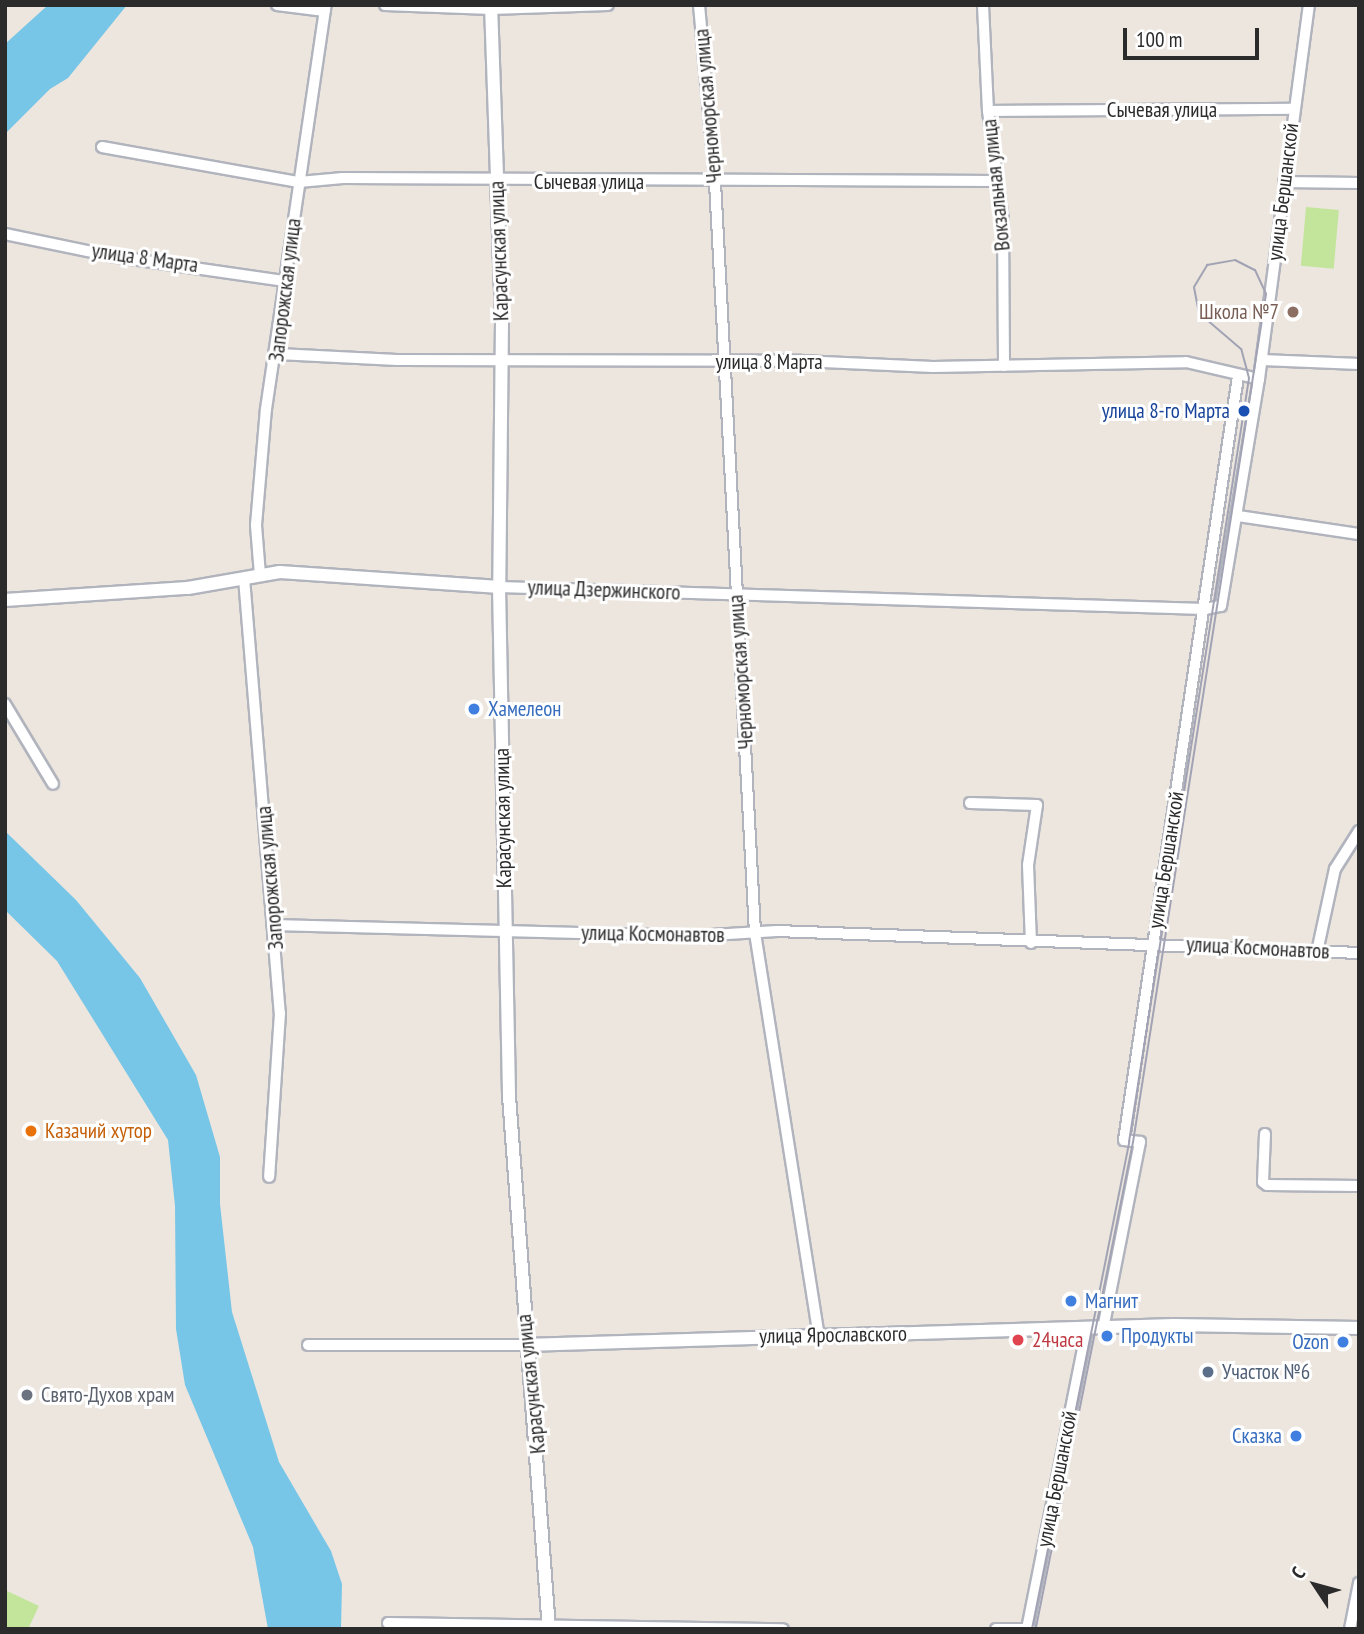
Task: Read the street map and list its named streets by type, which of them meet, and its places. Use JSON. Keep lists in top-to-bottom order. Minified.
{"streets":{"street":["Черноморская улица","Сычевая улица","Вокзальная улица","улица Бершанской","Карасунская улица","улица 8 Марта","Запорожская улица","улица Дзержинского","улица Космонавтов","улица Ярославского"]},"crossings":[["Черноморская улица","Сычевая улица"],["Черноморская улица","улица 8 Марта"],["Черноморская улица","улица Дзержинского"],["Черноморская улица","улица Космонавтов"],["Черноморская улица","улица Ярославского"],["Сычевая улица","Вокзальная улица"],["Сычевая улица","улица Бершанской"],["Сычевая улица","Карасунская улица"],["Сычевая улица","Запорожская улица"],["Вокзальная улица","улица 8 Марта"],["улица Бершанской","улица 8 Марта"],["улица Бершанской","улица Дзержинского"],["улица Бершанской","улица Космонавтов"],["улица Бершанской","улица Ярославского"],["Карасунская улица","улица 8 Марта"],["Карасунская улица","улица Дзержинского"],["Карасунская улица","улица Космонавтов"],["Карасунская улица","улица Ярославского"],["улица 8 Марта","Запорожская улица"],["Запорожская улица","улица Дзержинского"],["Запорожская улица","улица Космонавтов"]],"places":["Школа №7","улица 8-го Марта","Хамелеон","Казачий хутор","Магнит","Продукты","24часа","Ozon","Участок №6","Свято-Духов храм","Сказка"],"scale_bar":"100 m","north":"top left"}
